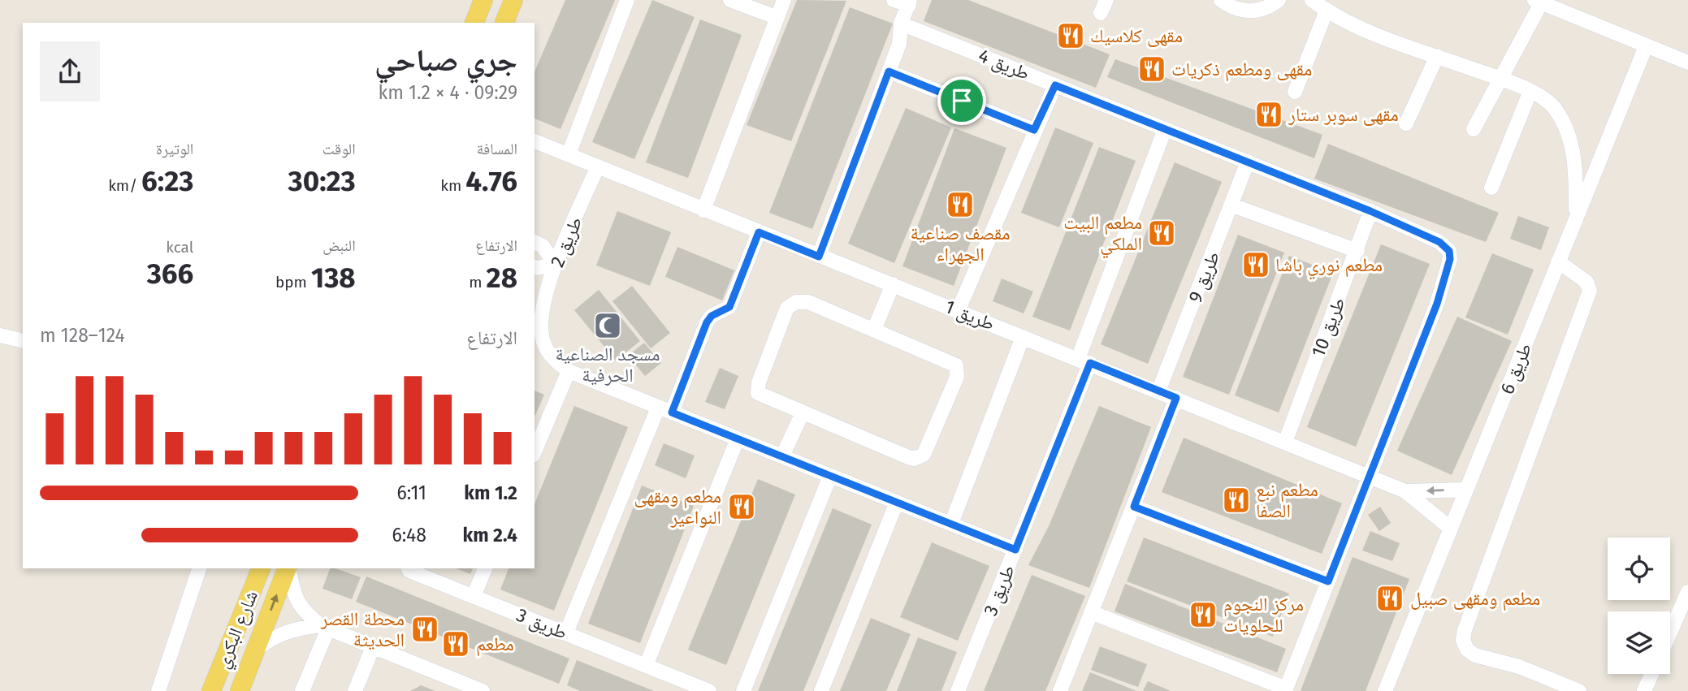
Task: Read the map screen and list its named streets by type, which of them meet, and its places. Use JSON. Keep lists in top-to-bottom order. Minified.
{"streets":{"main road":["شارع البكري"],"street":["طريق 4","طريق 2","طريق 9","طريق 1","طريق 10","طريق 6","طريق 3"]},"crossings":[["طريق 4","طريق 9"],["طريق 4","طريق 1"],["طريق 4","طريق 10"],["طريق 4","طريق 3"],["طريق 2","طريق 1"],["طريق 2","طريق 3"],["طريق 9","طريق 1"],["طريق 1","طريق 10"],["طريق 1","طريق 6"],["طريق 1","طريق 3"]],"places":{"restaurant":["مقهى كلاسيك","مقهى ومطعم ذكريات","مقهى سوبر ستار","مقصف صناعية الجهراء","مطعم البيت الملكي","مطعم نوري باشا","مطعم نبع الصفا","مطعم ومقهى النواعير","مطعم ومقهى صبيل","مركز النجوم للحلويات","محطة القصر الحديثة","مطعم"],"mosque":["مسجد الصناعية الحرفية"]},"page":{"heading":["جري صباحي","09:29 · 4 × 1.2 km"],"stats":[["المسافة","4.76 km"],["الوقت","30:23"],["الوتيرة","6:23 /km"],["الارتفاع","28 m"],["النبض","138 bpm"],["kcal","366"]],"chart":["الارتفاع","124–128 m"],"list":[{"name":"1.2 km","note":"6:11"},{"name":"2.4 km","note":"6:48"}]}}
